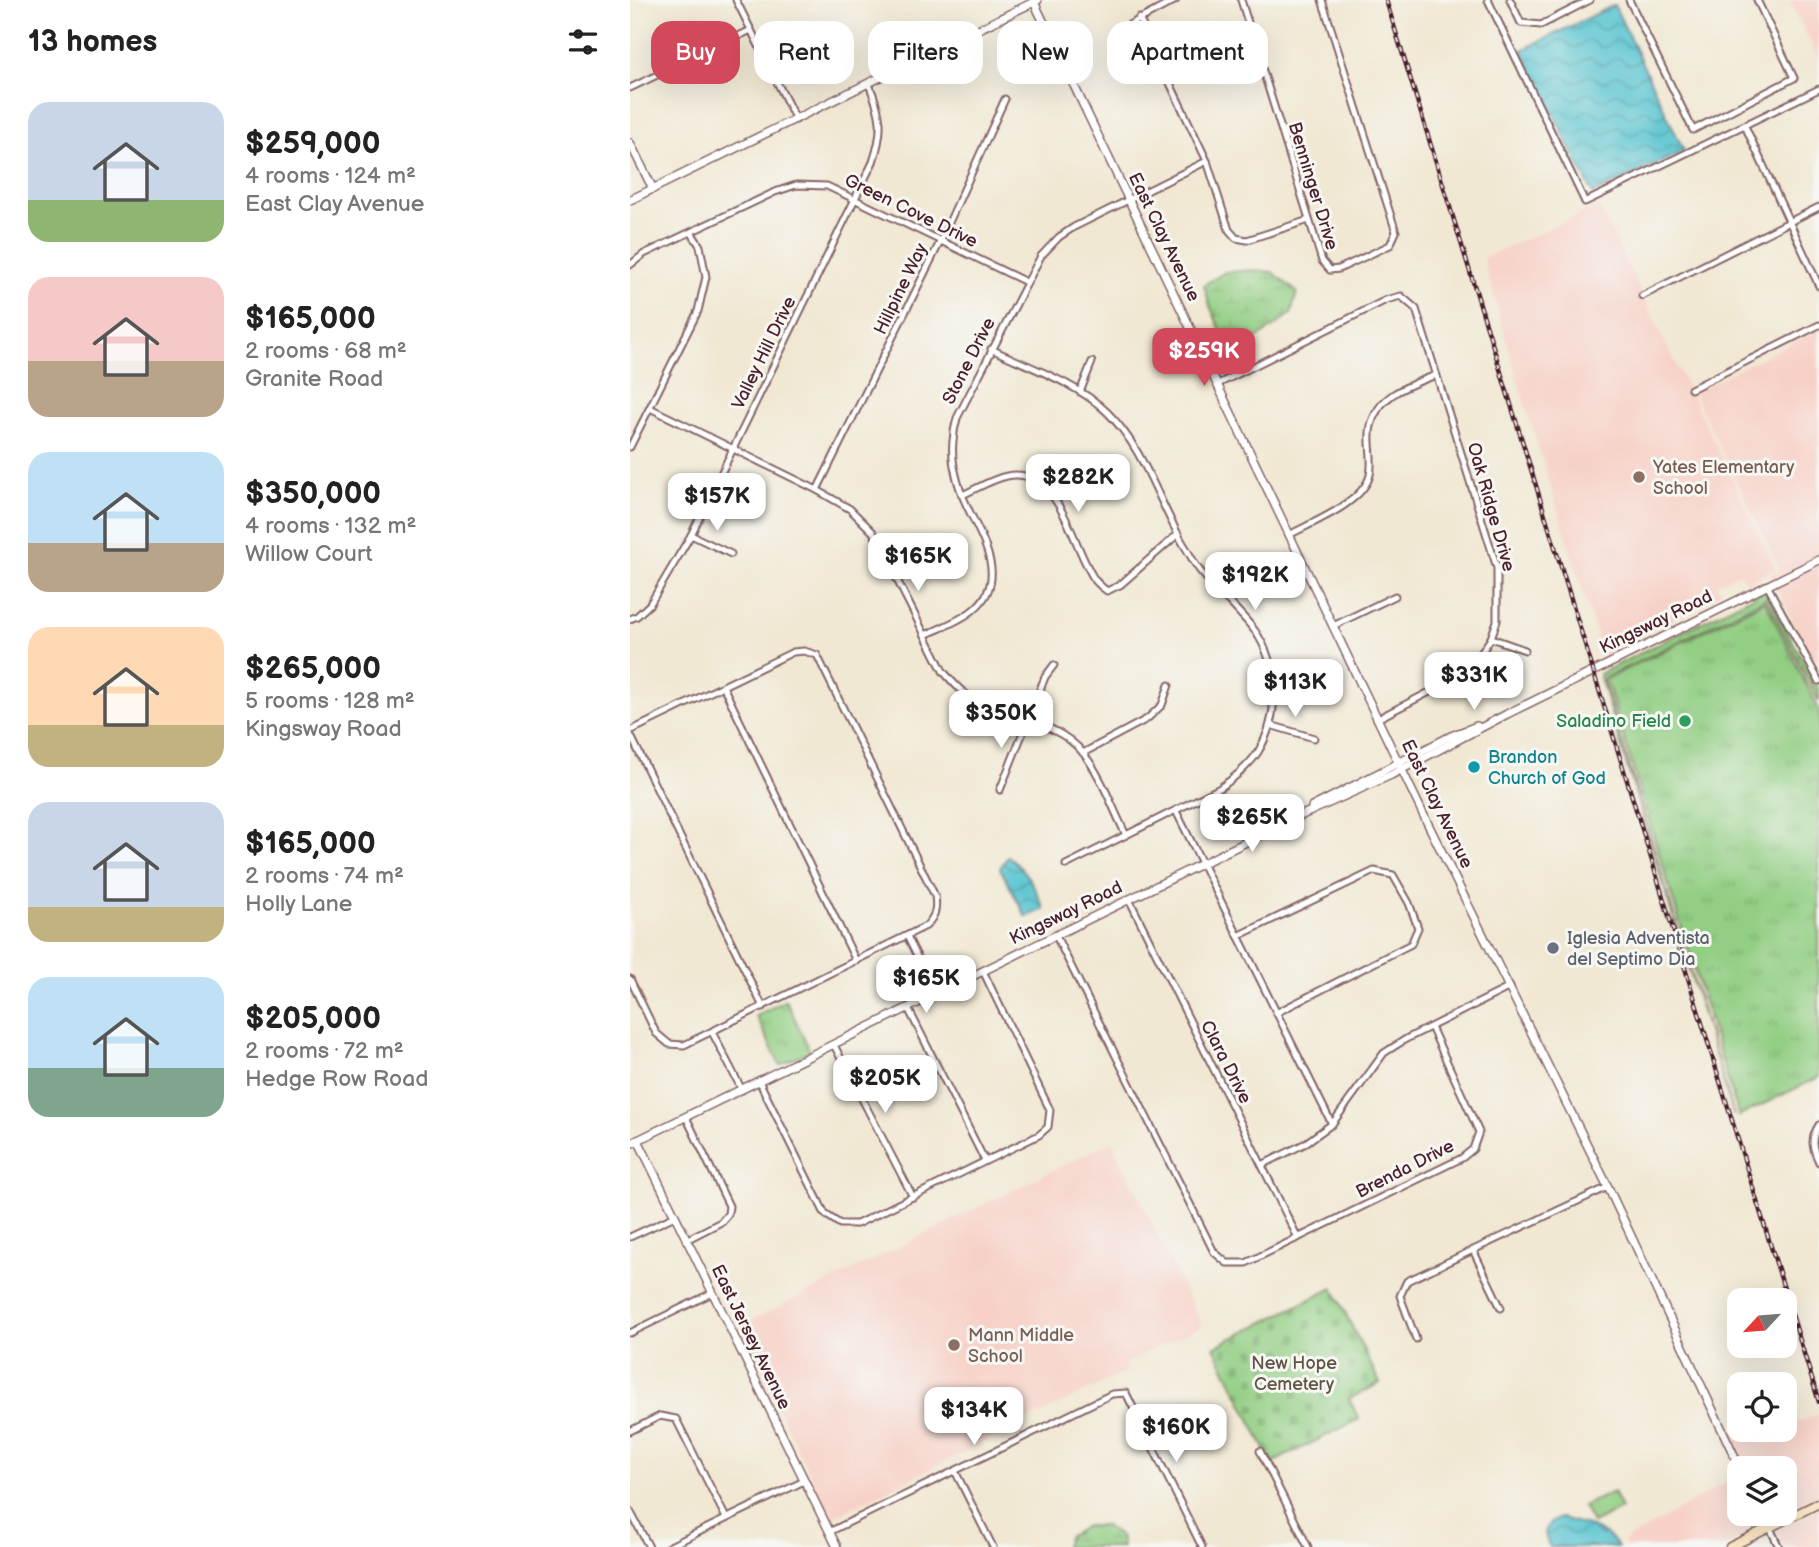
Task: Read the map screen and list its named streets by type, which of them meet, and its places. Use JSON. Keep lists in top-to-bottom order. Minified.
{"streets":{"street":["Benninger Drive","Green Cove Drive","East Clay Avenue","Hillpine Way","Valley Hill Drive","Stone Drive","Oak Ridge Drive","Kingsway Road","Clara Drive","Brenda Drive","East Jersey Avenue"]},"crossings":[["Green Cove Drive","Hillpine Way"],["Green Cove Drive","Valley Hill Drive"],["Green Cove Drive","Stone Drive"],["East Clay Avenue","Stone Drive"],["East Clay Avenue","Oak Ridge Drive"],["East Clay Avenue","Kingsway Road"],["Kingsway Road","Clara Drive"],["Kingsway Road","Brenda Drive"],["Kingsway Road","East Jersey Avenue"],["Clara Drive","Brenda Drive"]],"parks":["New Hope Cemetery"],"places":["Yates Elementary School","Saladino Field","Brandon Church of God","Iglesia Adventista del Septimo Dia","Mann Middle School"],"north":"bottom left","page":{"heading":"13 homes","chip":["Buy","Rent","Filters","New","Apartment"],"list":[{"name":"$259,000","note":"4 rooms · 124 m² · East Clay Avenue"},{"name":"$165,000","note":"2 rooms · 68 m² · Granite Road"},{"name":"$350,000","note":"4 rooms · 132 m² · Willow Court"},{"name":"$265,000","note":"5 rooms · 128 m² · Kingsway Road"},{"name":"$165,000","note":"2 rooms · 74 m² · Holly Lane"},{"name":"$205,000","note":"2 rooms · 72 m² · Hedge Row Road"}],"price":["$259K","$282K","$157K","$165K","$192K","$331K","$113K","$350K","$265K","$165K","$205K","$134K","$160K"]}}
